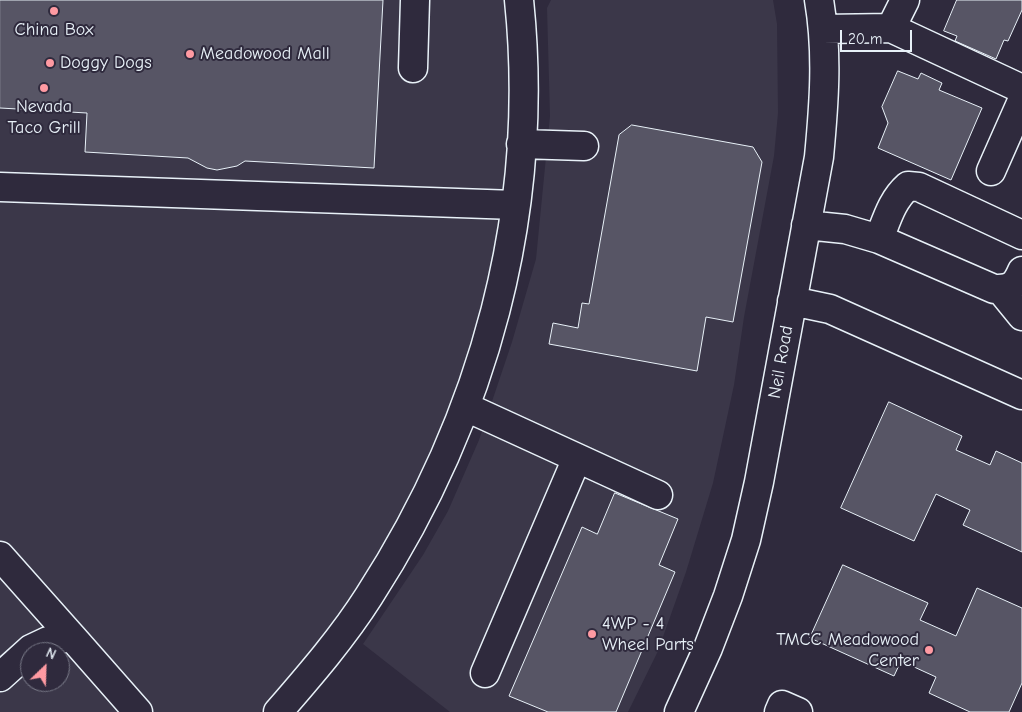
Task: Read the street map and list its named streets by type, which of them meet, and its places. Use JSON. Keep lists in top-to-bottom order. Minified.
{"streets":{"street":["Neil Road"]},"places":["China Box","Meadowood Mall","Doggy Dogs","Nevada Taco Grill","4WP - 4 Wheel Parts","TMCC Meadowood Center"],"scale_bar":"20 m","north":"top right"}
